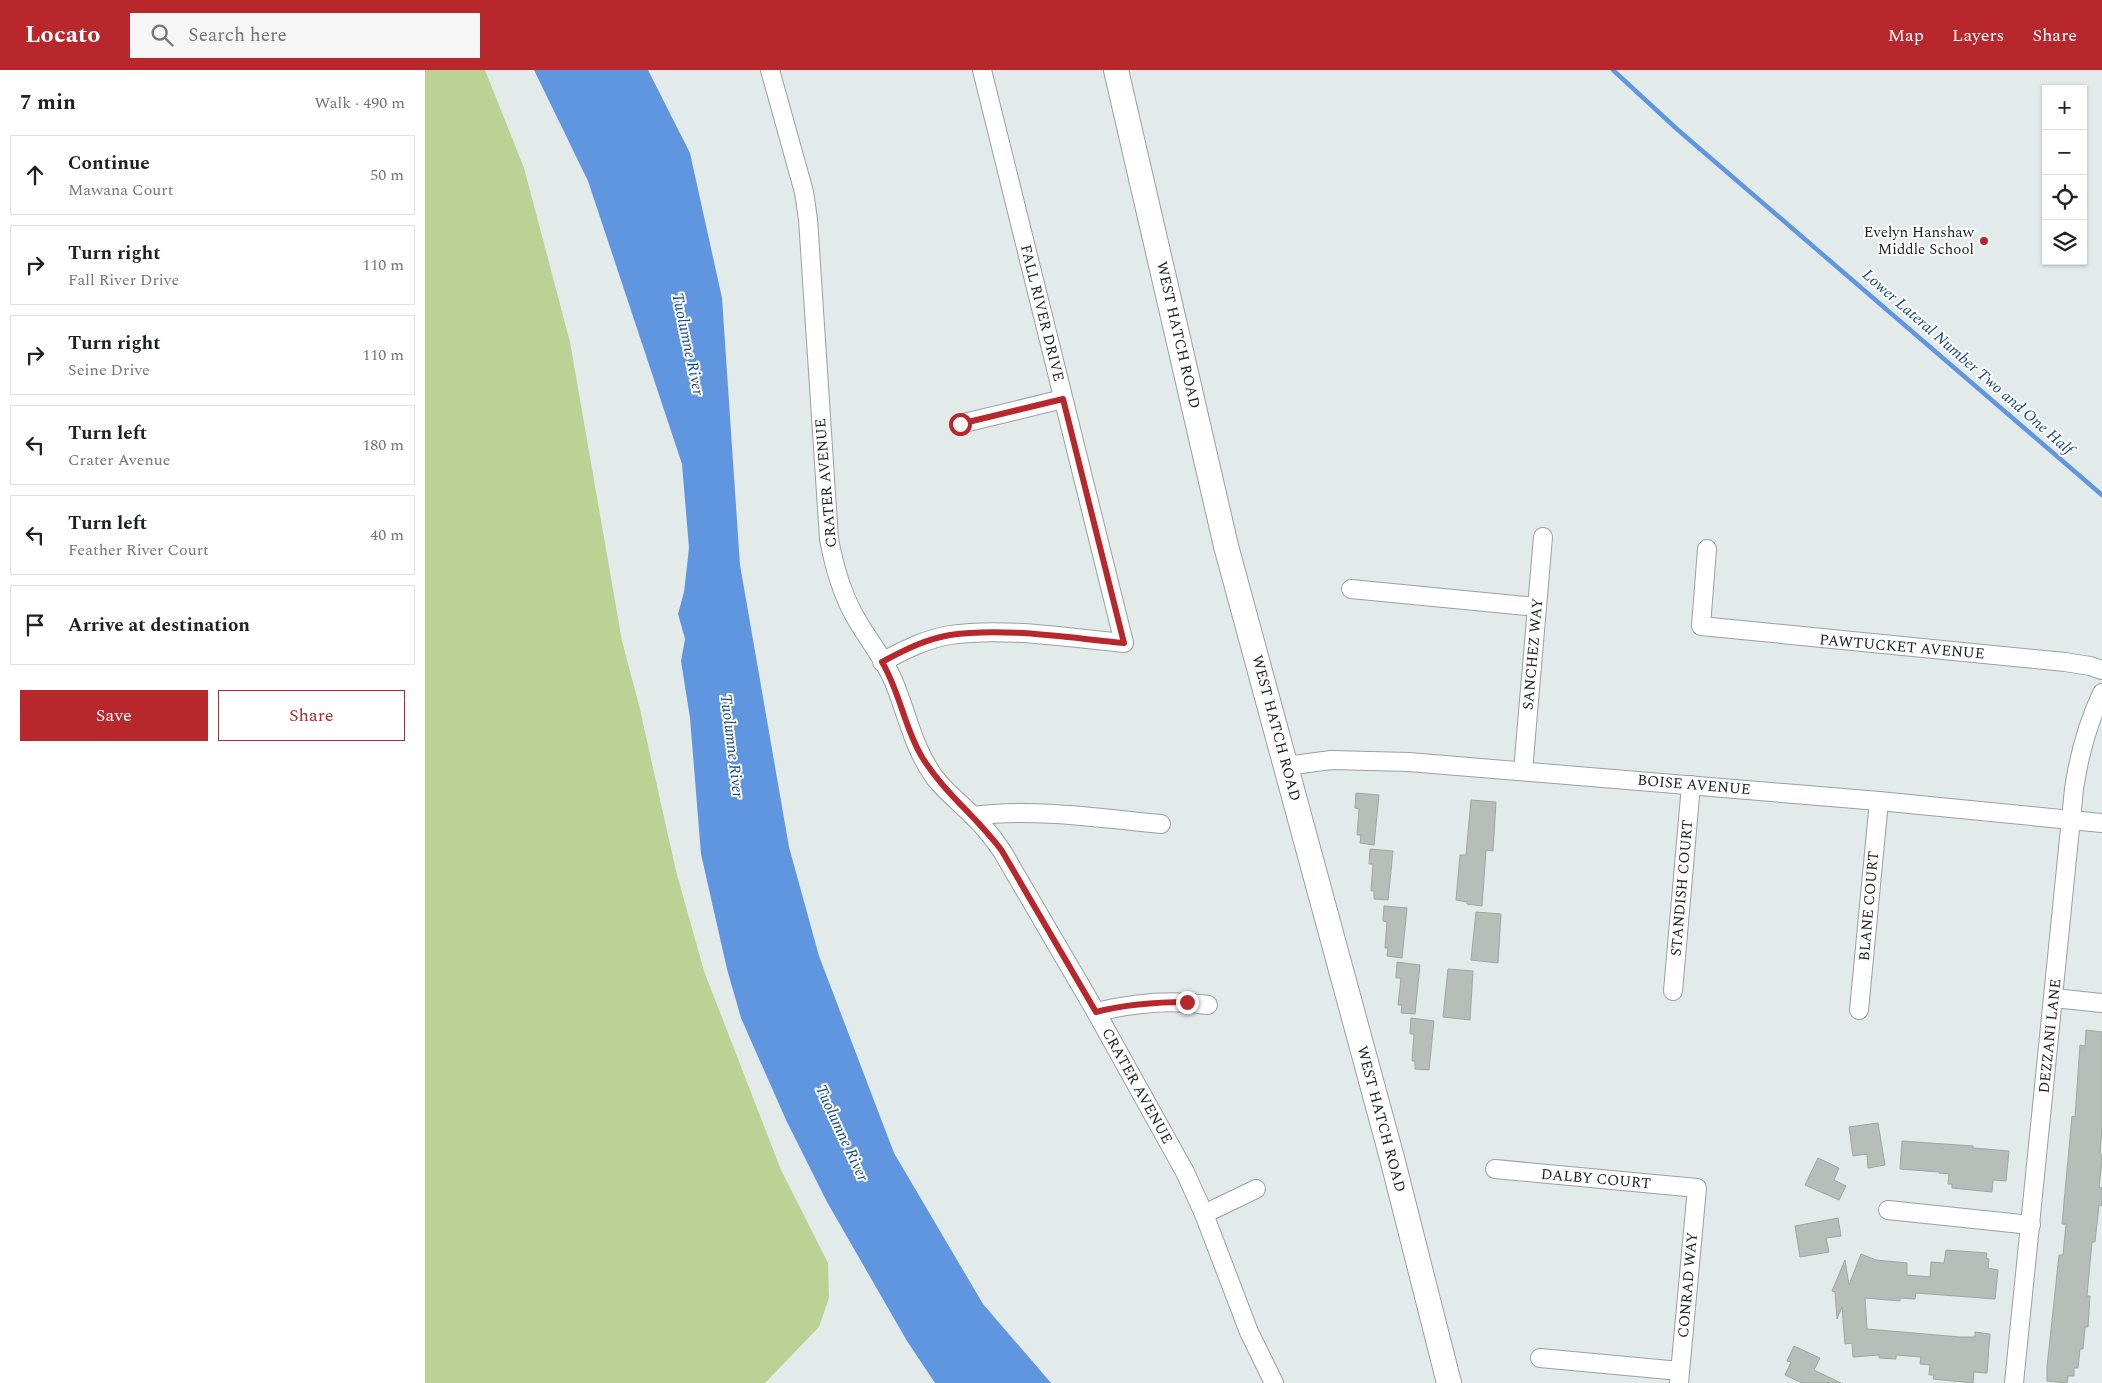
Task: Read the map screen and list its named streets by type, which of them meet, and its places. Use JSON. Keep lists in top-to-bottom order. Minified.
{"streets":{"main road":["WEST HATCH ROAD"],"street":["FALL RIVER DRIVE","CRATER AVENUE","PAWTUCKET AVENUE","SANCHEZ WAY","BOISE AVENUE","STANDISH COURT","BLANE COURT","DEZZANI LANE","DALBY COURT","CONRAD WAY"]},"crossings":[["FALL RIVER DRIVE","CRATER AVENUE"],["WEST HATCH ROAD","BOISE AVENUE"],["SANCHEZ WAY","BOISE AVENUE"],["BOISE AVENUE","STANDISH COURT"],["BOISE AVENUE","BLANE COURT"],["BOISE AVENUE","DEZZANI LANE"],["DALBY COURT","CONRAD WAY"]],"water":["Tuolumne River","Lower Lateral Number Two and One Half"],"places":["Evelyn Hanshaw Middle School"],"page":{"header":"Locato","search":"Search here","nav":["Map","Layers","Share"],"heading":["7 min","Walk · 490 m"],"map_buttons":["+","−"],"list":[["Continue","Mawana Court","50 m"],["Turn right","Fall River Drive","110 m"],["Turn right","Seine Drive","110 m"],["Turn left","Crater Avenue","180 m"],["Turn left","Feather River Court","40 m"],"Arrive at destination"],"buttons":["Save","Share"]}}
